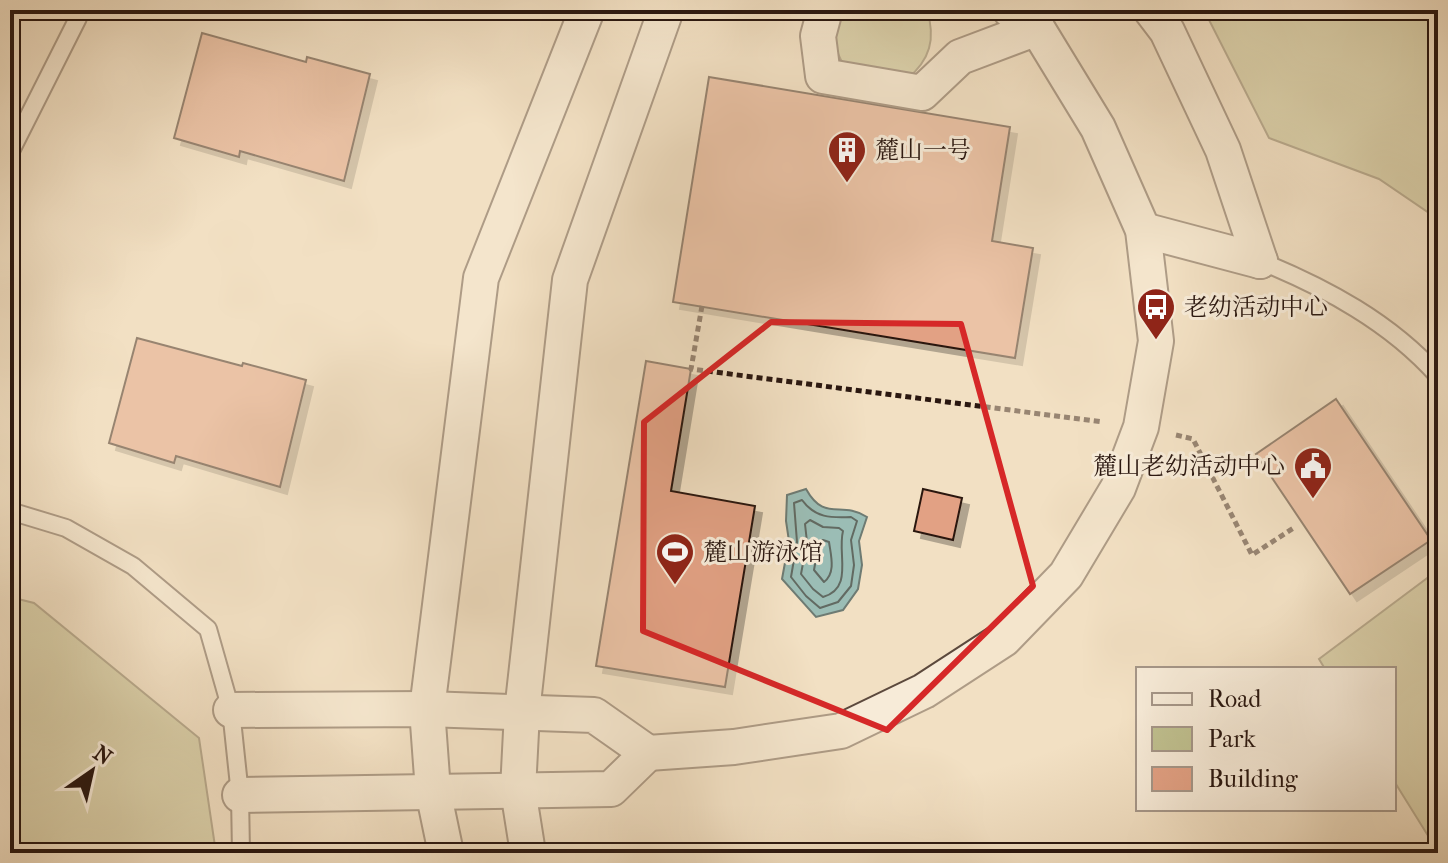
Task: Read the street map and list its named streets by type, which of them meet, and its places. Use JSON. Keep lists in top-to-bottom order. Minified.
{"places":{"building":["麓山一号"],"bus stop":["老幼活动中心"],"public building":["麓山老幼活动中心"],"sports":["麓山游泳馆"]},"legend":["Road","Park","Building"],"north":"top right"}
